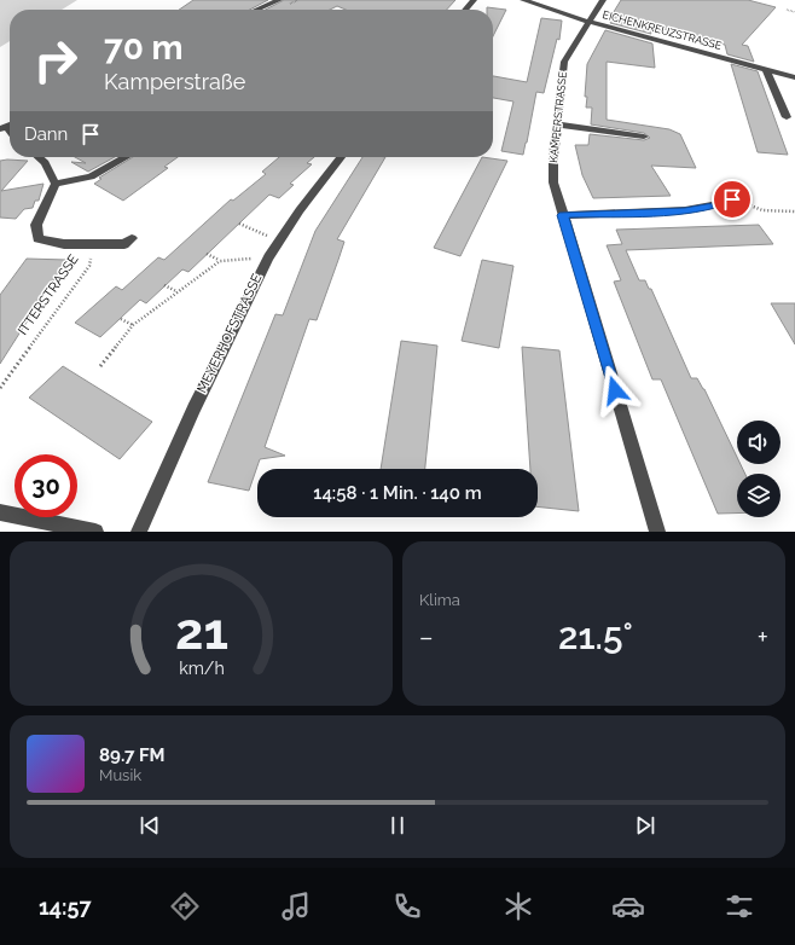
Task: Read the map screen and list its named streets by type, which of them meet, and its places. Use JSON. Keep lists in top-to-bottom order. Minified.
{"streets":{"street":["EICHENKREUZSTRASSE","KAMPERSTRASSE","MEYERHOFSTRASSE"],"path":["ITTERSTRASSE"]},"crossings":[["EICHENKREUZSTRASSE","KAMPERSTRASSE"]],"page":{"turn":["70 m","Kamperstraße"],"then":"Dann","limit":"30","trip":"14:58 · 1 Min. · 140 m","tile":"Klima","heat":["−","21.5°","+"],"song":["89.7 FM","Musik"],"tabs":"14:57","gauge":["21","km/h"]}}
